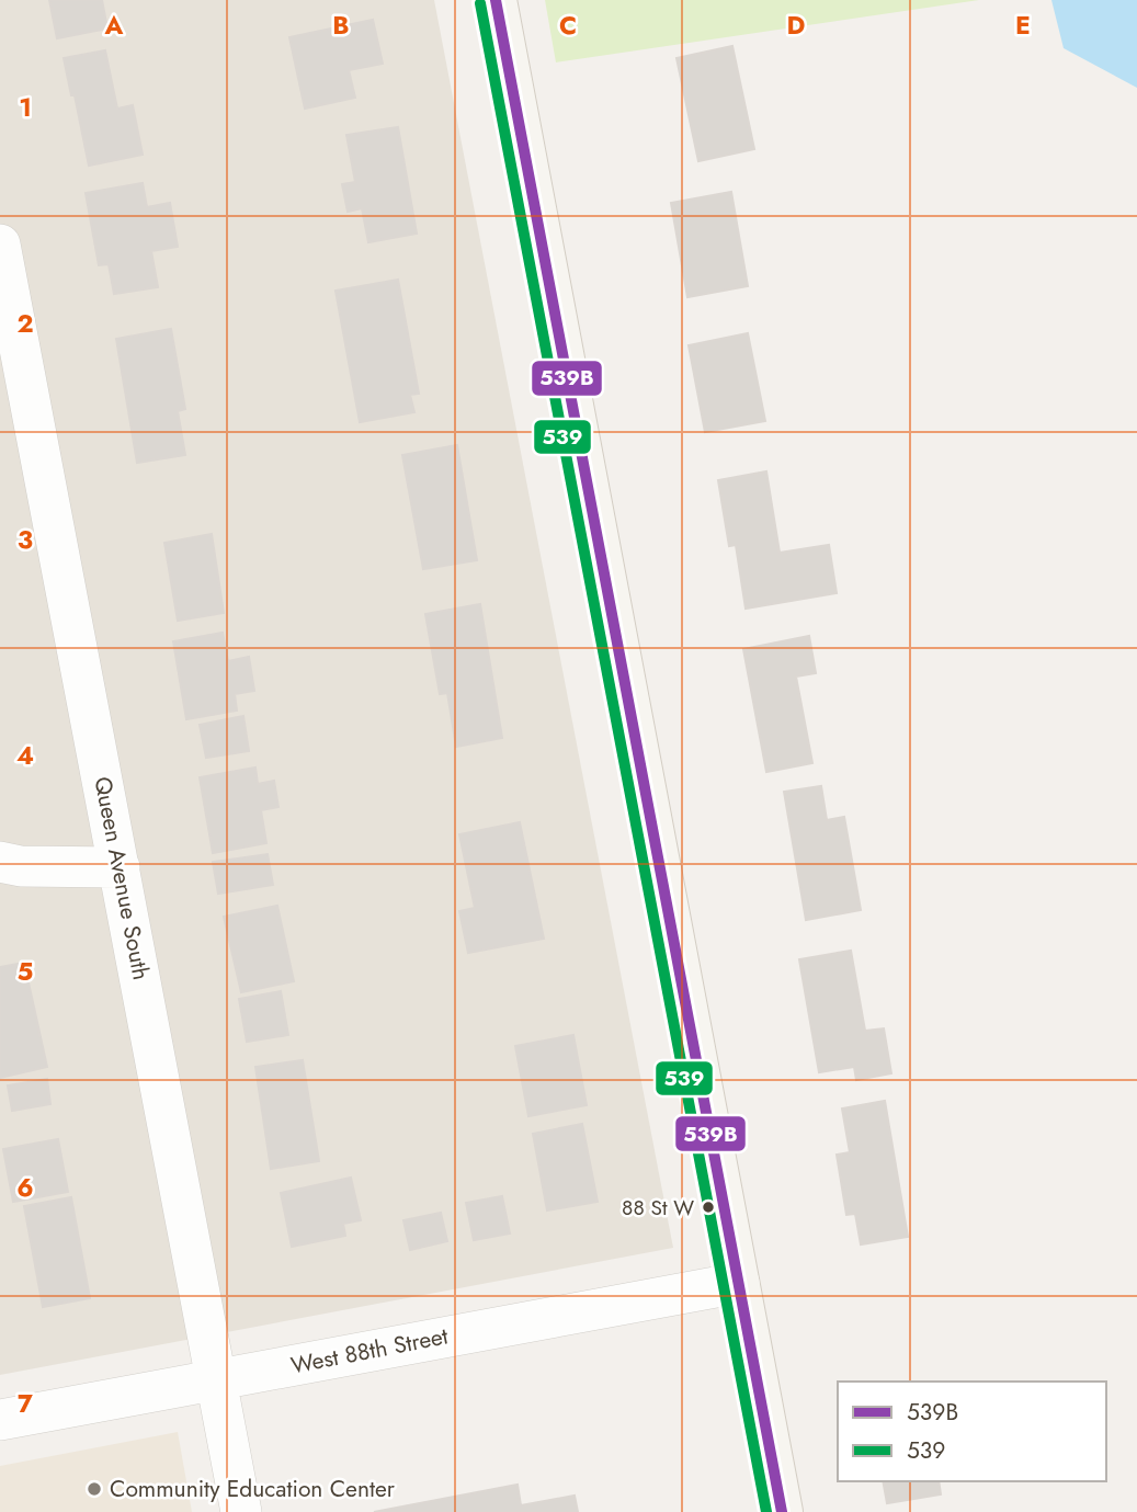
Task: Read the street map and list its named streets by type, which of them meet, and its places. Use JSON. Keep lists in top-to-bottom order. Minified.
{"streets":{"street":["Queen Avenue South","West 88th Street"]},"crossings":[["Queen Avenue South","West 88th Street"]],"places":["88 St W","Community Education Center"],"lines":["transit line 539B","transit line 539"],"legend":["539B","539"],"grid":{"columns":["A","B","C","D","E"],"rows":["1","2","3","4","5","6","7"]}}
